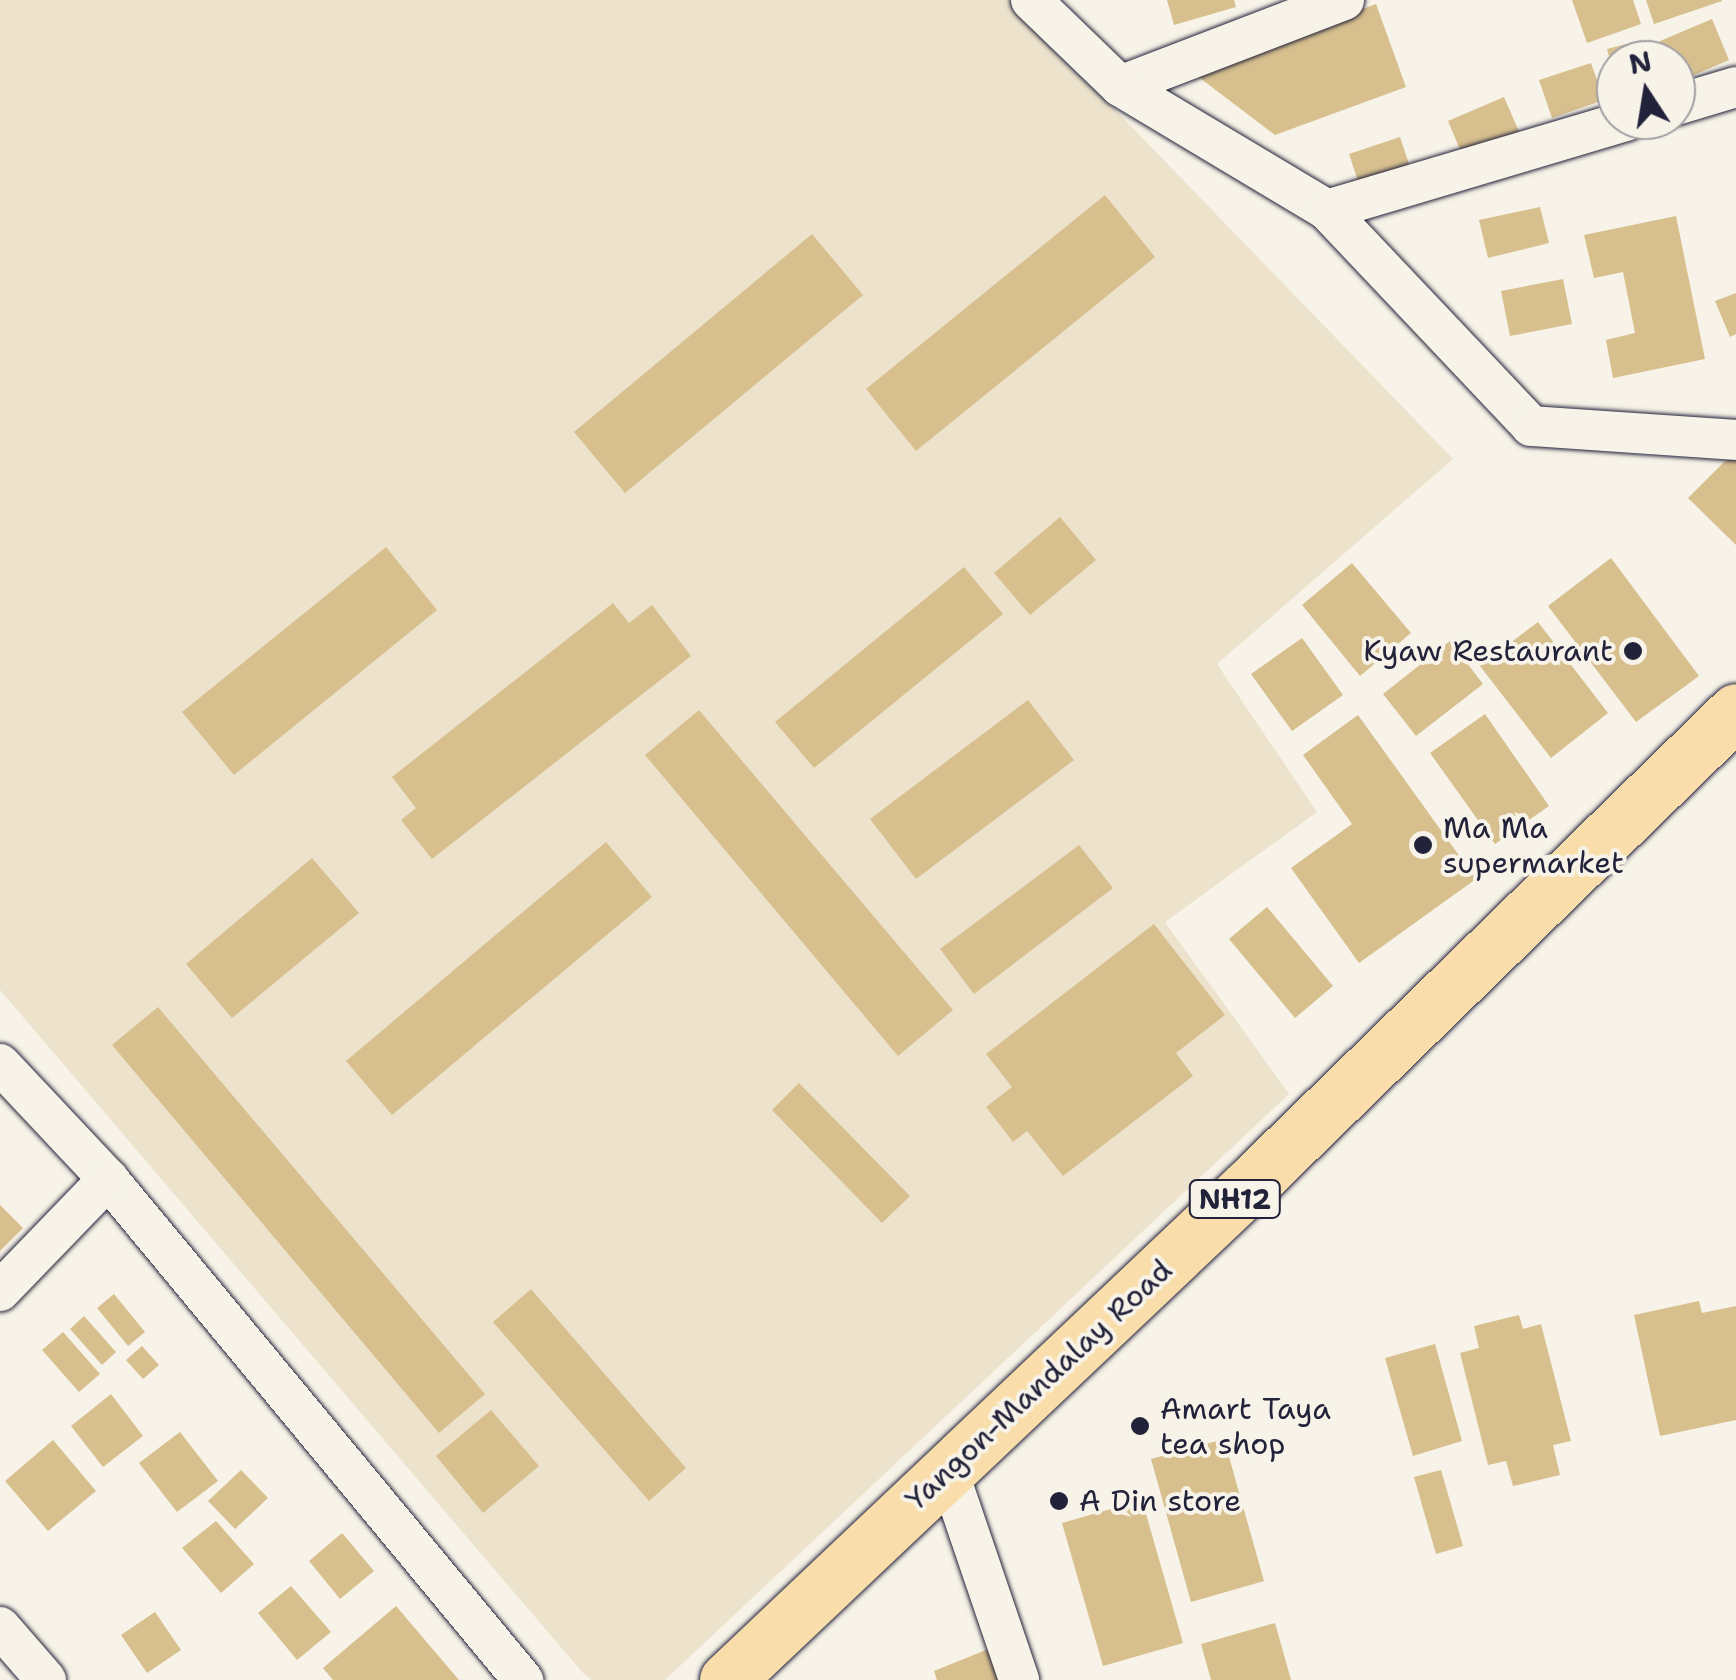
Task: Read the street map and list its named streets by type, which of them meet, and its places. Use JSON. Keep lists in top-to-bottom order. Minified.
{"streets":{"highway":["NH12","Yangon-Mandalay Road"]},"places":["Kyaw Restaurant","Ma Ma supermarket","Amart Taya tea shop","A Din store"],"north":"top"}
